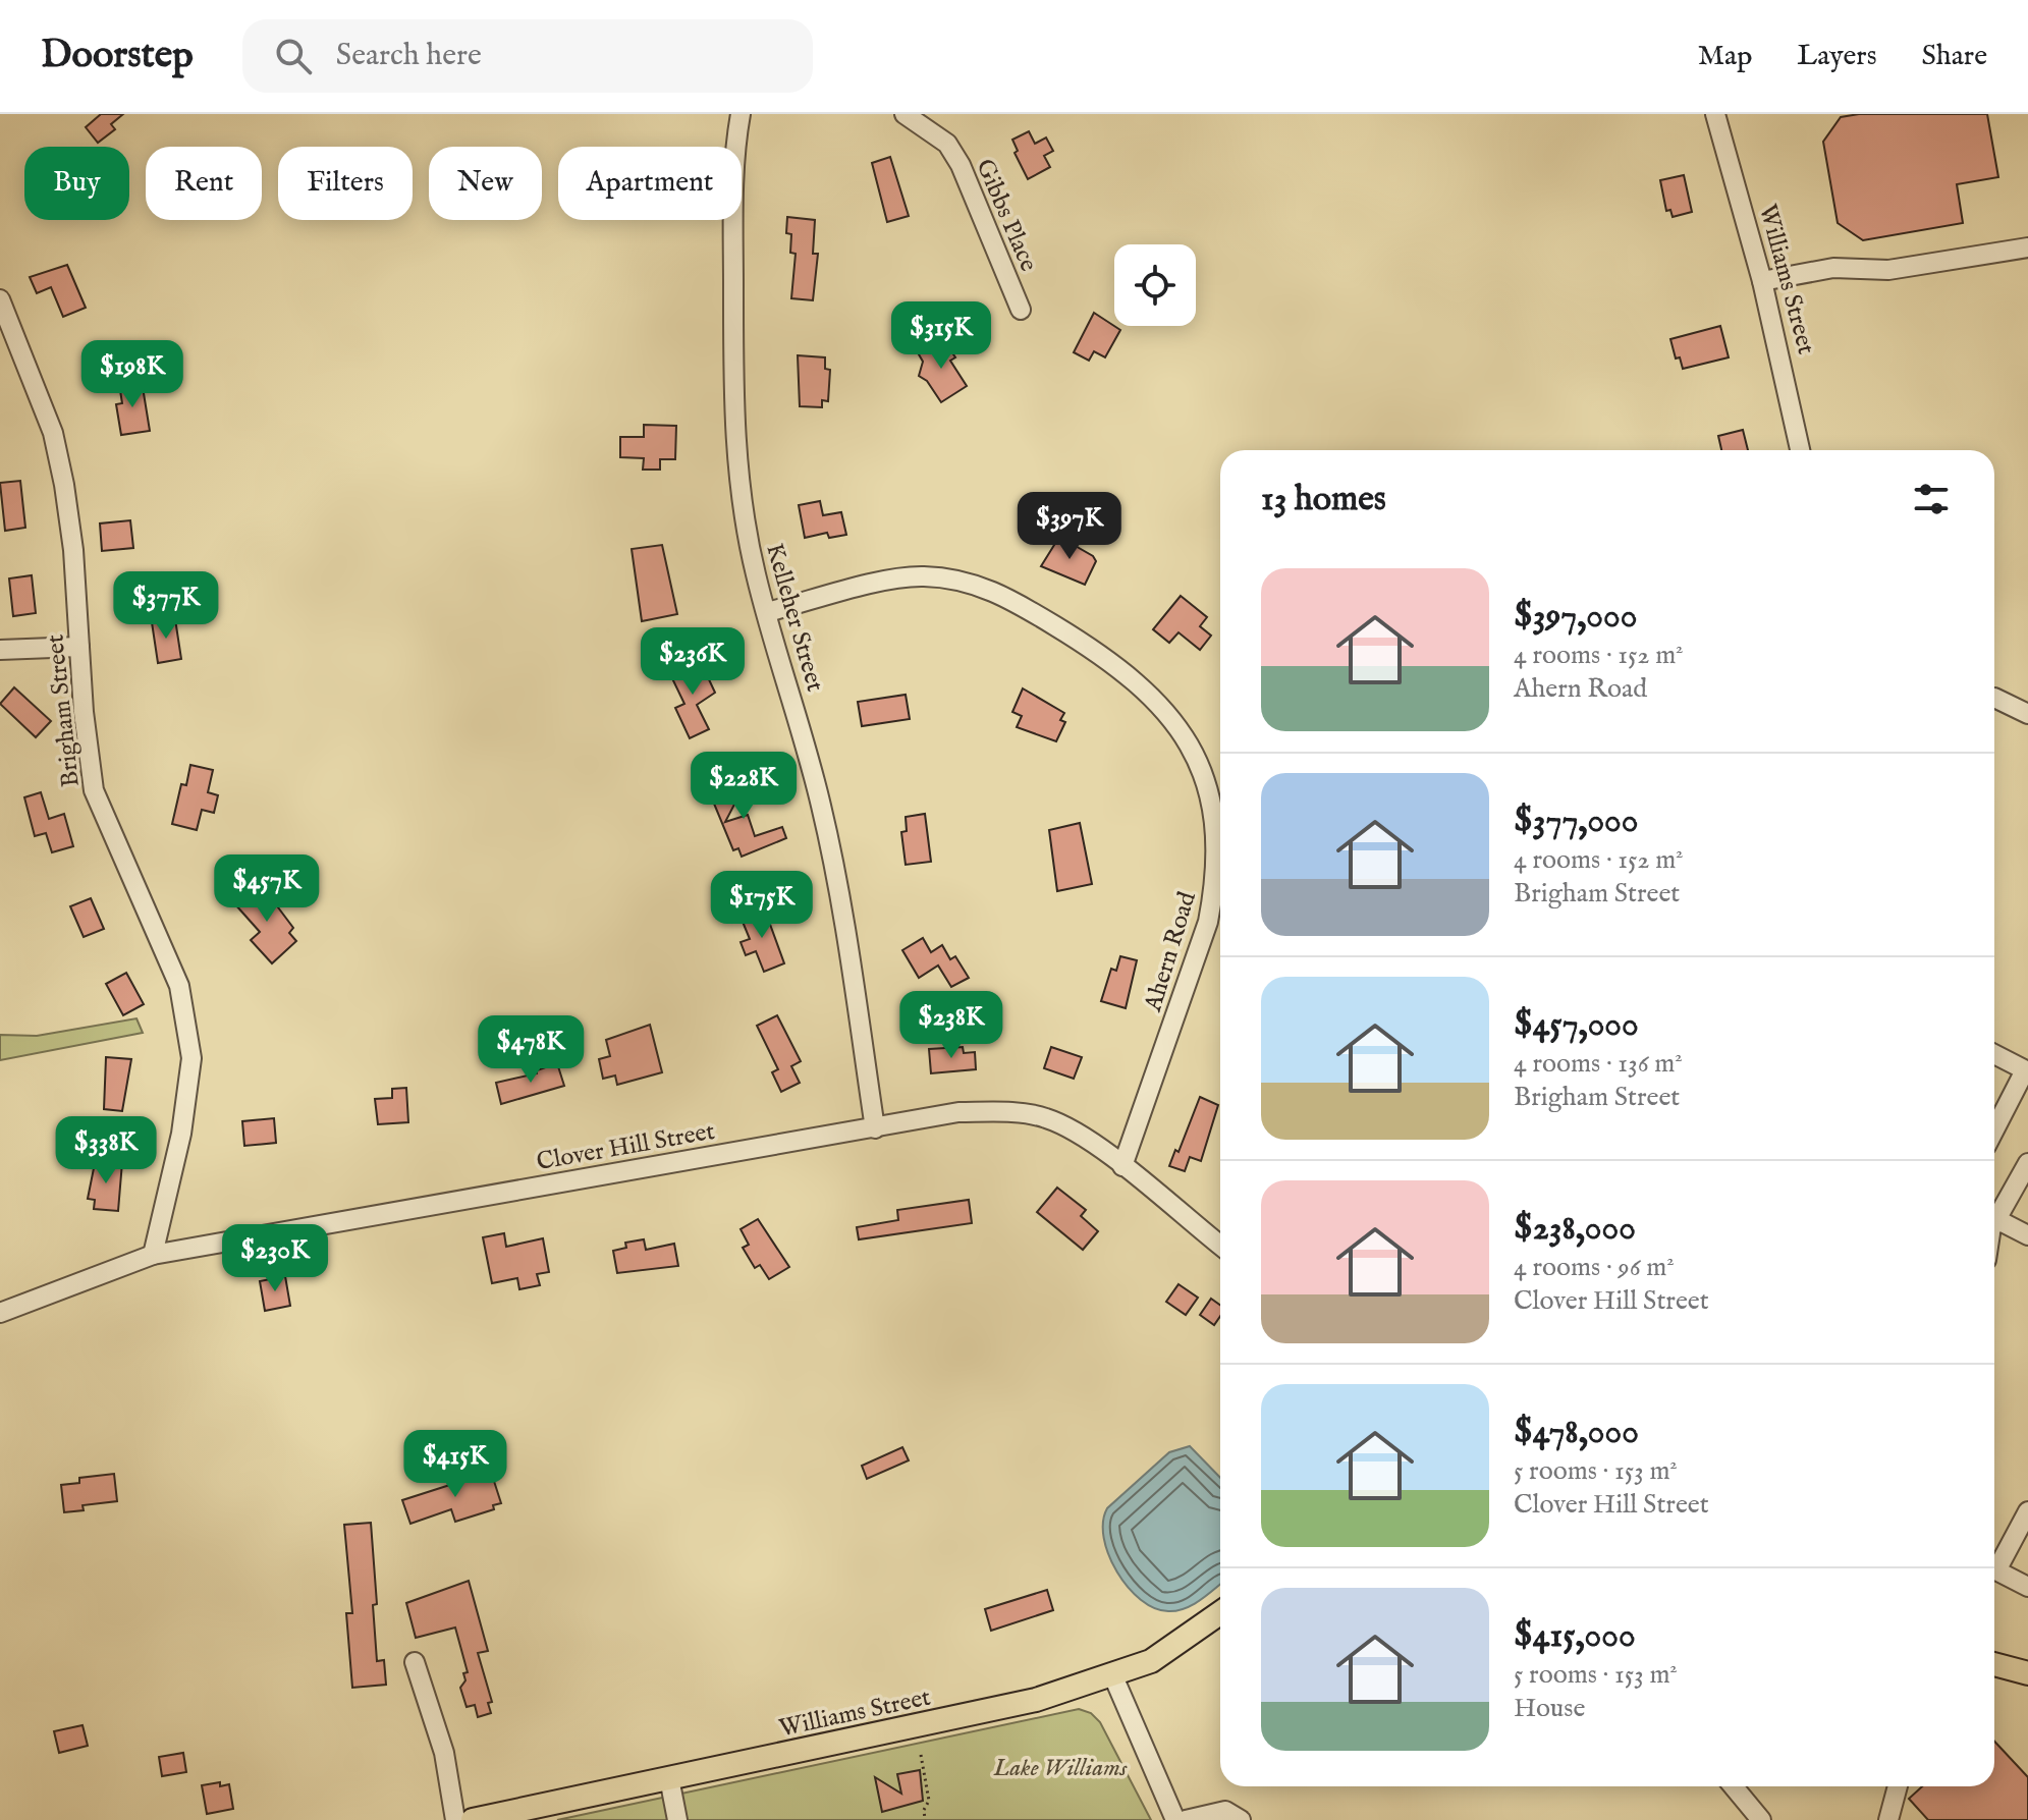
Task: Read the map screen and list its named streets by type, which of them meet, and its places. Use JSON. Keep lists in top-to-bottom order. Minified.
{"streets":{"main road":["Williams Street"],"street":["Gibbs Place","Kelleher Street","Brigham Street","Ahern Road","Clover Hill Street"]},"crossings":[["Kelleher Street","Ahern Road"],["Kelleher Street","Clover Hill Street"],["Brigham Street","Clover Hill Street"],["Ahern Road","Clover Hill Street"]],"parks":["Lake Williams"],"page":{"header":"Doorstep","search":"Search here","nav":["Map","Layers","Share"],"chip":["Buy","Rent","Filters","New","Apartment"],"price":["$315K","$198K","$397K","$377K","$236K","$228K","$457K","$175K","$238K","$478K","$338K","$230K","$415K"],"heading":"13 homes","list":[{"name":"$397,000","note":"4 rooms · 152 m² · Ahern Road"},{"name":"$377,000","note":"4 rooms · 152 m² · Brigham Street"},{"name":"$457,000","note":"4 rooms · 136 m² · Brigham Street"},{"name":"$238,000","note":"4 rooms · 96 m² · Clover Hill Street"},{"name":"$478,000","note":"5 rooms · 153 m² · Clover Hill Street"},{"name":"$415,000","note":"5 rooms · 153 m² · House"}]}}
